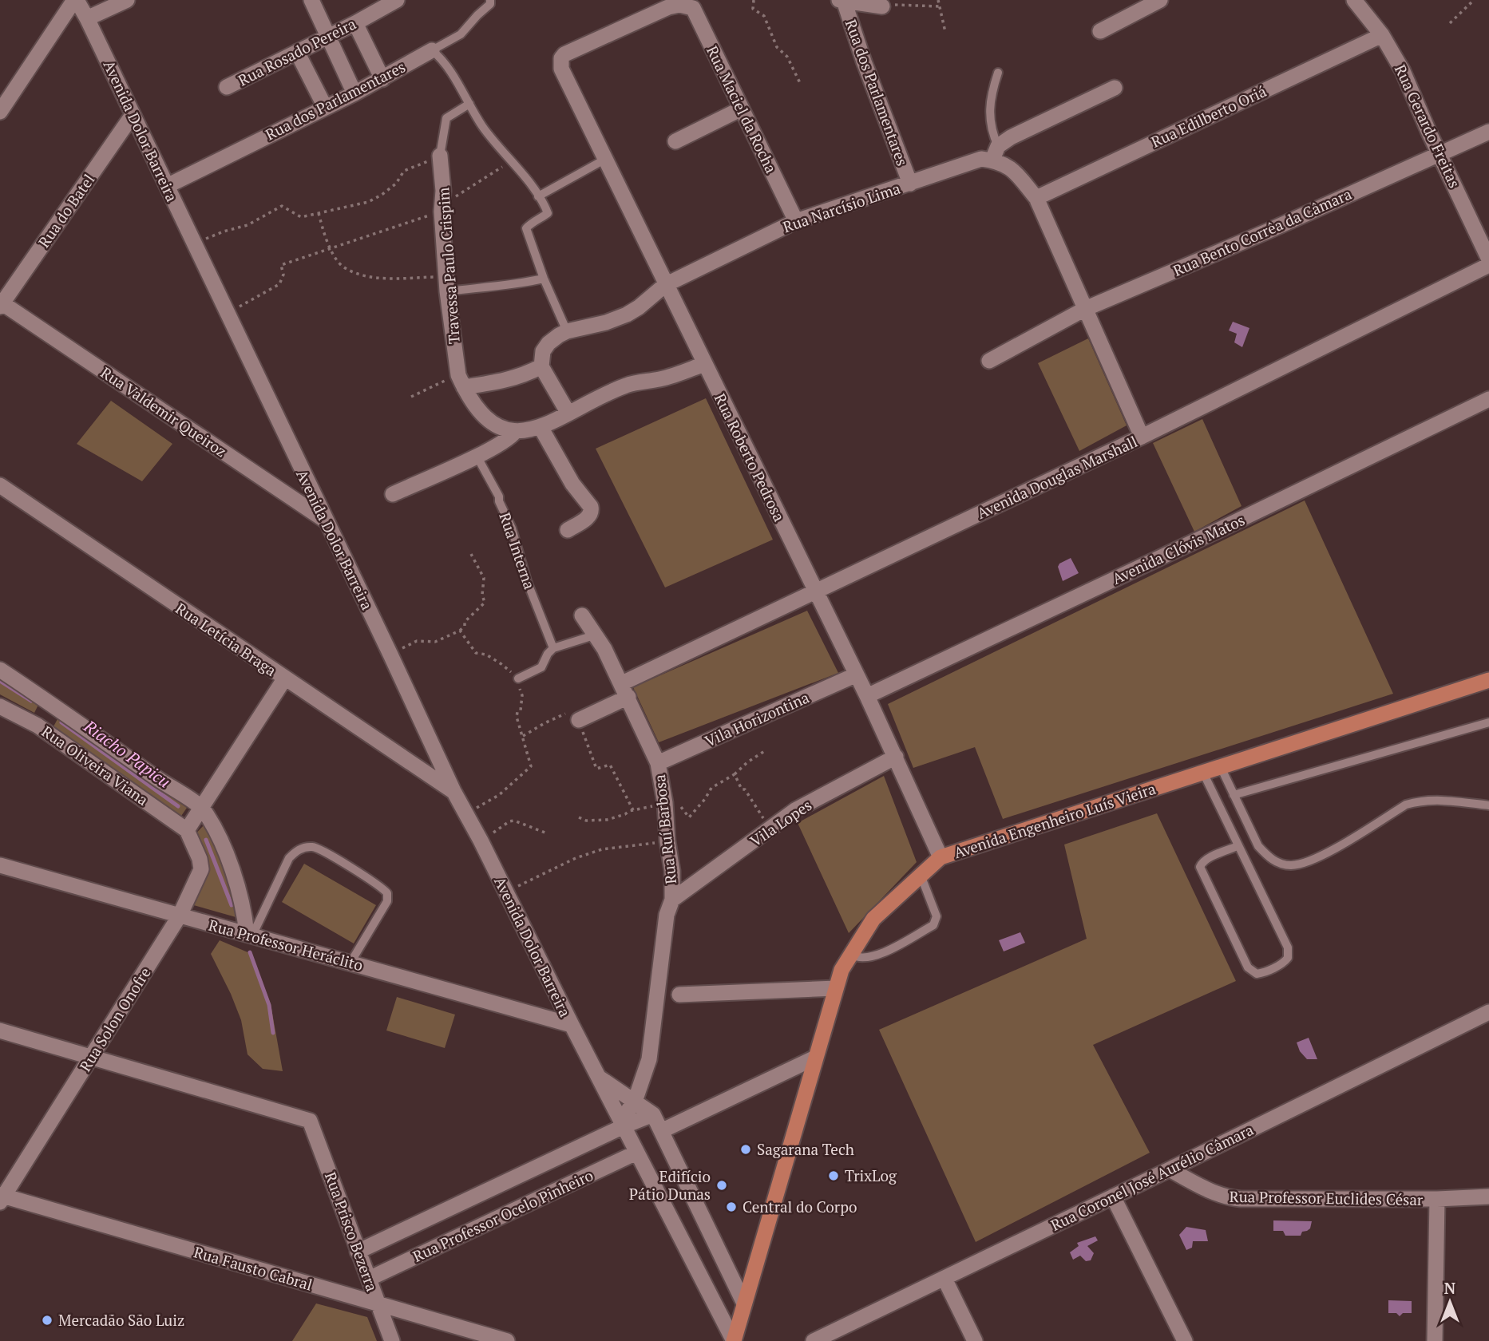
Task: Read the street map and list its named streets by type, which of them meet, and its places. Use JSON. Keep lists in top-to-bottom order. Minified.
{"streets":{"main road":["Avenida Engenheiro Luís Vieira"],"street":["Rua Rosado Pereira","Rua dos Parlamentares","Rua Maciel da Rocha","Rua Edilberto Oriá","Rua Gerardo Freitas","Avenida Dolor Barreira","Rua Narcísio Lima","Rua do Batel","Rua Bento Corrêa da Câmara","Travessa Paulo Crispim","Rua Valdemir Queiroz","Rua Roberto Pedrosa","Avenida Douglas Marshall","Avenida Clóvis Matos","Rua Letícia Braga","Vila Horizontina","Rua Oliveira Viana","Vila Lopes","Rua Ruí Barbosa","Rua Professor Heráclito","Rua Solon Onofre","Rua Coronel José Aurélio Câmara","Rua Professor Euclides César","Rua Professor Ocelo Pinheiro","Rua Prisco Bezerra","Rua Fausto Cabral"],"lane":["Rua Interna"]},"crossings":[["Rua dos Parlamentares","Avenida Dolor Barreira"],["Rua dos Parlamentares","Rua Narcísio Lima"],["Rua Maciel da Rocha","Rua Narcísio Lima"],["Rua Maciel da Rocha","Rua Roberto Pedrosa"],["Rua Edilberto Oriá","Rua Gerardo Freitas"],["Rua Gerardo Freitas","Rua Bento Corrêa da Câmara"],["Avenida Dolor Barreira","Rua do Batel"],["Avenida Dolor Barreira","Rua Valdemir Queiroz"],["Avenida Dolor Barreira","Rua Letícia Braga"],["Avenida Dolor Barreira","Avenida Engenheiro Luís Vieira"],["Avenida Dolor Barreira","Rua Ruí Barbosa"],["Avenida Dolor Barreira","Rua Professor Heráclito"],["Avenida Dolor Barreira","Rua Professor Ocelo Pinheiro"],["Rua Narcísio Lima","Rua Roberto Pedrosa"],["Rua do Batel","Rua Valdemir Queiroz"],["Rua Roberto Pedrosa","Avenida Douglas Marshall"],["Rua Roberto Pedrosa","Avenida Clóvis Matos"],["Rua Roberto Pedrosa","Vila Horizontina"],["Rua Roberto Pedrosa","Avenida Engenheiro Luís Vieira"],["Rua Roberto Pedrosa","Vila Lopes"],["Avenida Douglas Marshall","Rua Ruí Barbosa"],["Vila Horizontina","Rua Ruí Barbosa"],["Rua Oliveira Viana","Rua Professor Heráclito"],["Rua Oliveira Viana","Rua Solon Onofre"],["Vila Lopes","Rua Ruí Barbosa"],["Rua Ruí Barbosa","Rua Professor Ocelo Pinheiro"],["Rua Professor Heráclito","Rua Solon Onofre"],["Rua Solon Onofre","Rua Prisco Bezerra"],["Rua Solon Onofre","Rua Fausto Cabral"],["Rua Coronel José Aurélio Câmara","Rua Professor Euclides César"],["Rua Professor Ocelo Pinheiro","Rua Prisco Bezerra"],["Rua Prisco Bezerra","Rua Fausto Cabral"]],"water":["Riacho Papicu"],"places":["Sagarana Tech","TrixLog","Edifício Pátio Dunas","Central do Corpo","Mercadão São Luiz"],"north":"top"}
